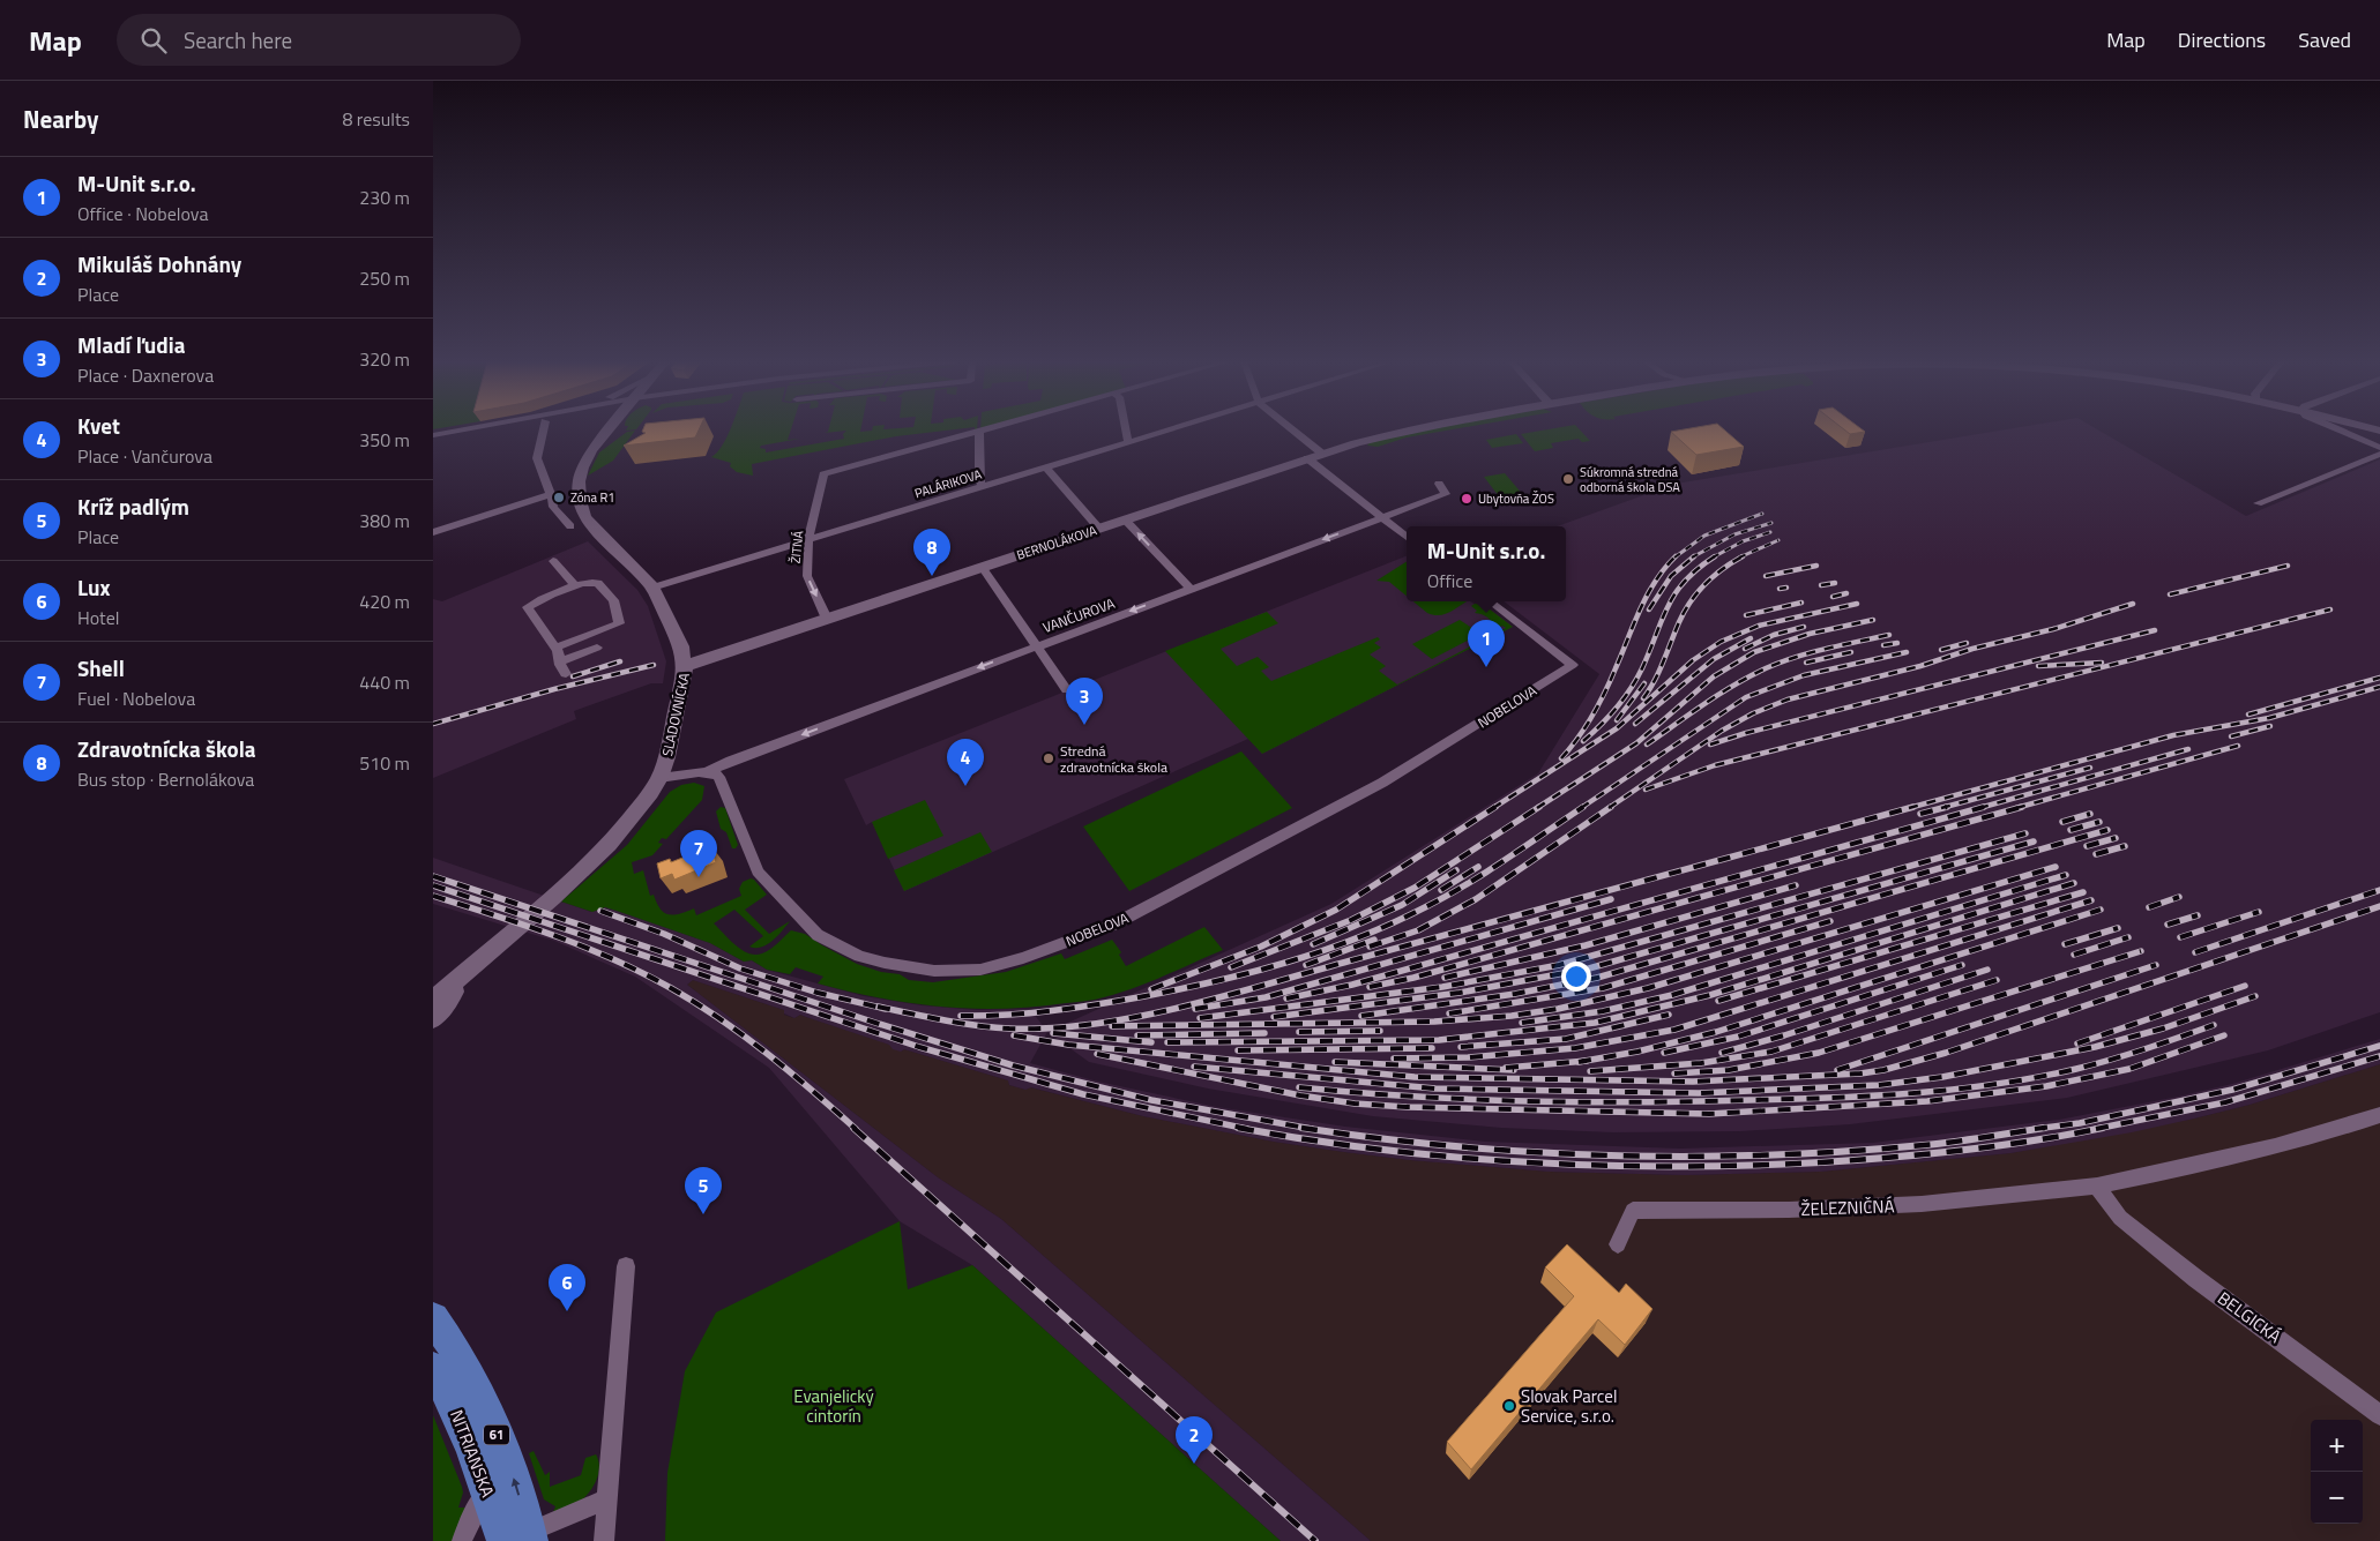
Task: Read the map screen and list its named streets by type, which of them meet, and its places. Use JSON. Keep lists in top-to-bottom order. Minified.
{"streets":{"main road":["61","NITRIANSKA"],"street":["PALÁRIKOVA","BERNOLÁKOVA","ŽITNÁ","VANČUROVA","NOBELOVA","SLADOVNÍCKA","ŽELEZNIČNÁ","BELGICKÁ"]},"crossings":[["PALÁRIKOVA","ŽITNÁ"],["PALÁRIKOVA","SLADOVNÍCKA"],["BERNOLÁKOVA","ŽITNÁ"],["BERNOLÁKOVA","SLADOVNÍCKA"],["VANČUROVA","NOBELOVA"],["ŽELEZNIČNÁ","BELGICKÁ"]],"one_way":["VANČUROVA"],"parks":["Evanjelický cintorín"],"places":["Súkromná stredná odborná škola DSA","Zóna R1","Ubytovňa ŽOS","Stredná zdravotnícka škola","Slovak Parcel Service, s.r.o."],"page":{"header":"Map","search":"Search here","nav":["Map","Directions","Saved"],"heading":["Nearby","8 results"],"list":[{"mark":"1","name":"M-Unit s.r.o.","note":"Office · Nobelova","value":"230 m"},{"mark":"2","name":"Mikuláš Dohnány","note":"Place","value":"250 m"},{"mark":"3","name":"Mladí ľudia","note":"Place · Daxnerova","value":"320 m"},{"mark":"4","name":"Kvet","note":"Place · Vančurova","value":"350 m"},{"mark":"5","name":"Kríž padlým","note":"Place","value":"380 m"},{"mark":"6","name":"Lux","note":"Hotel","value":"420 m"},{"mark":"7","name":"Shell","note":"Fuel · Nobelova","value":"440 m"},{"mark":"8","name":"Zdravotnícka škola","note":"Bus stop · Bernolákova","value":"510 m"}],"popup":["M-Unit s.r.o.","Office"],"pins":["8","1","3","4","7","5","6","2"],"map_buttons":["+","−"]}}
